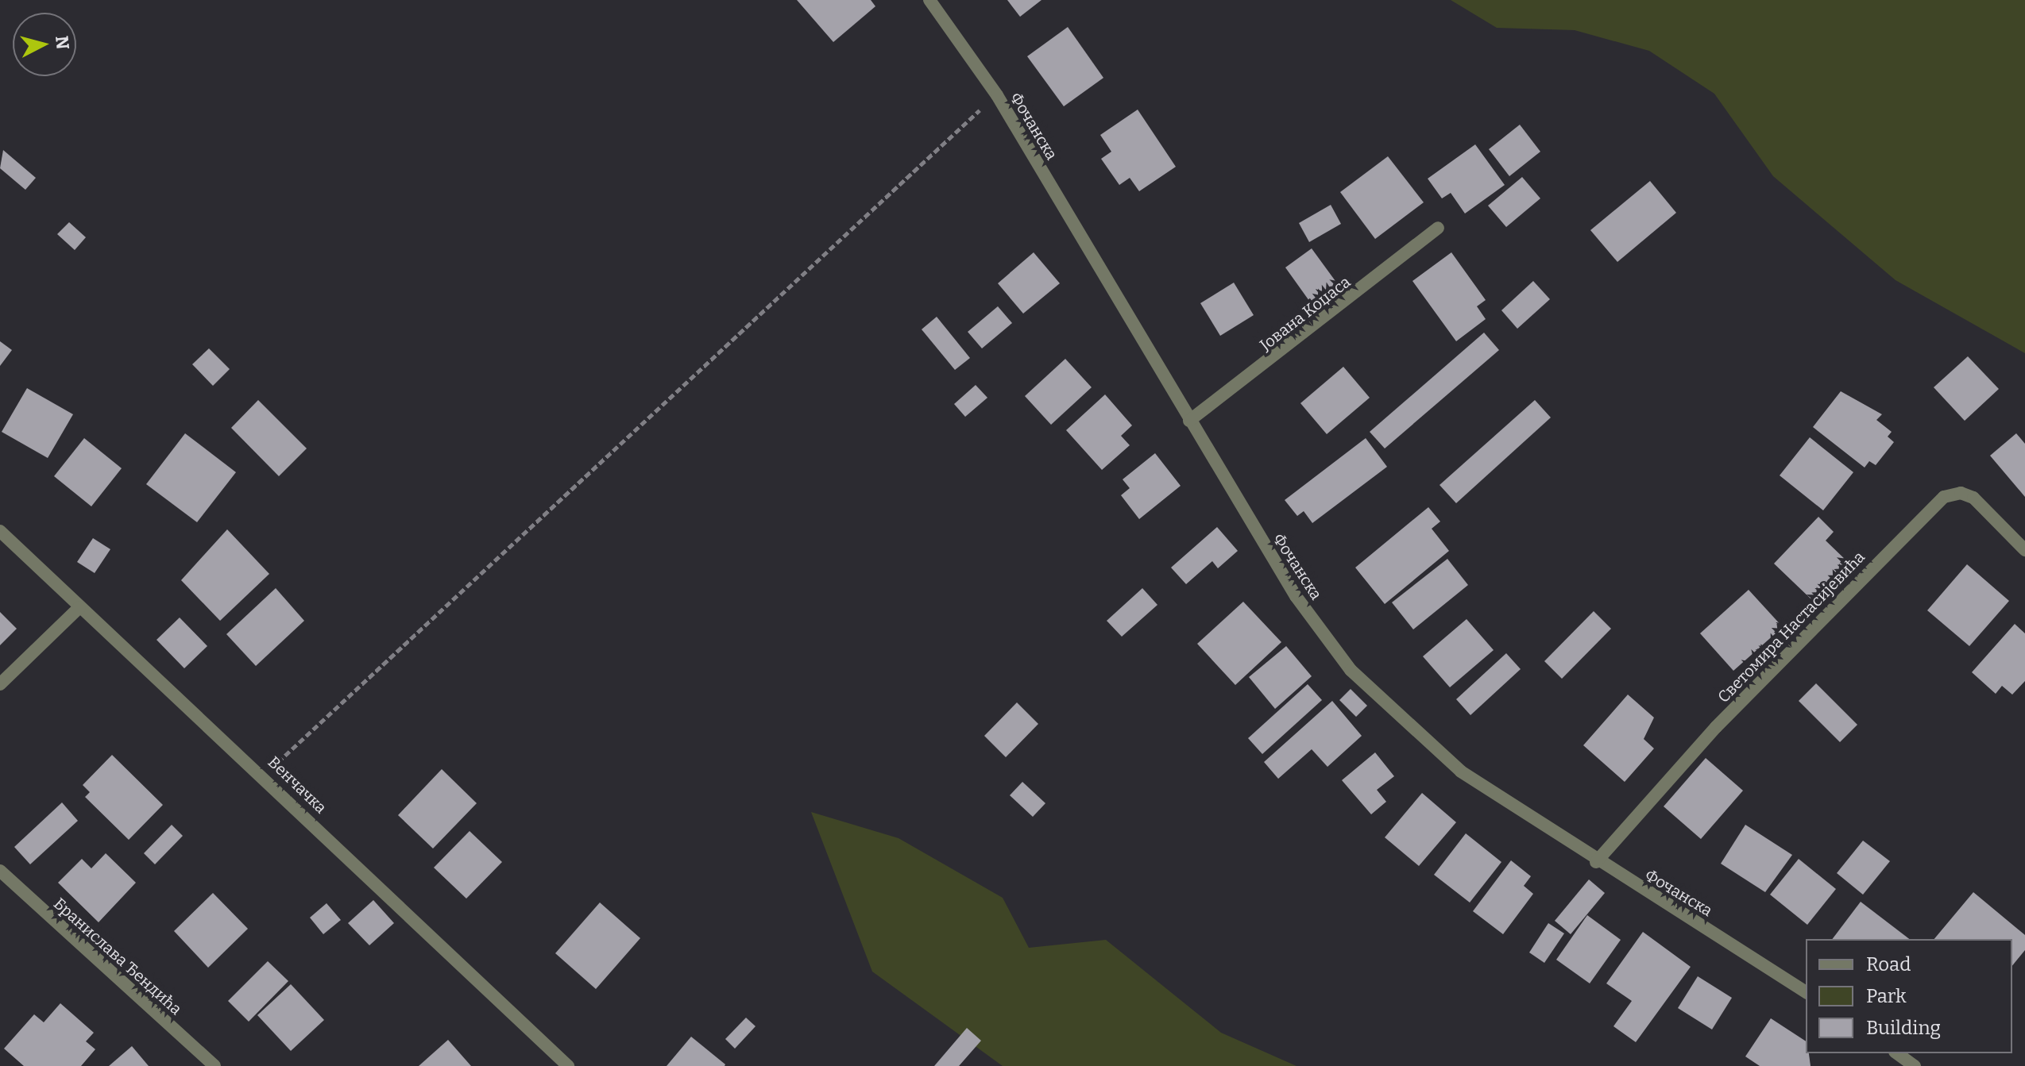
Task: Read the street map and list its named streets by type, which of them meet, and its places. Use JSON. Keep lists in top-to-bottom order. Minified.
{"streets":{"street":["Фочанска","Јована Коџаса","Светомира Настасијевића","Венчачка","Бранислава Ђендића"]},"crossings":[["Фочанска","Јована Коџаса"],["Фочанска","Светомира Настасијевића"]],"legend":["Road","Park","Building"],"north":"right"}
